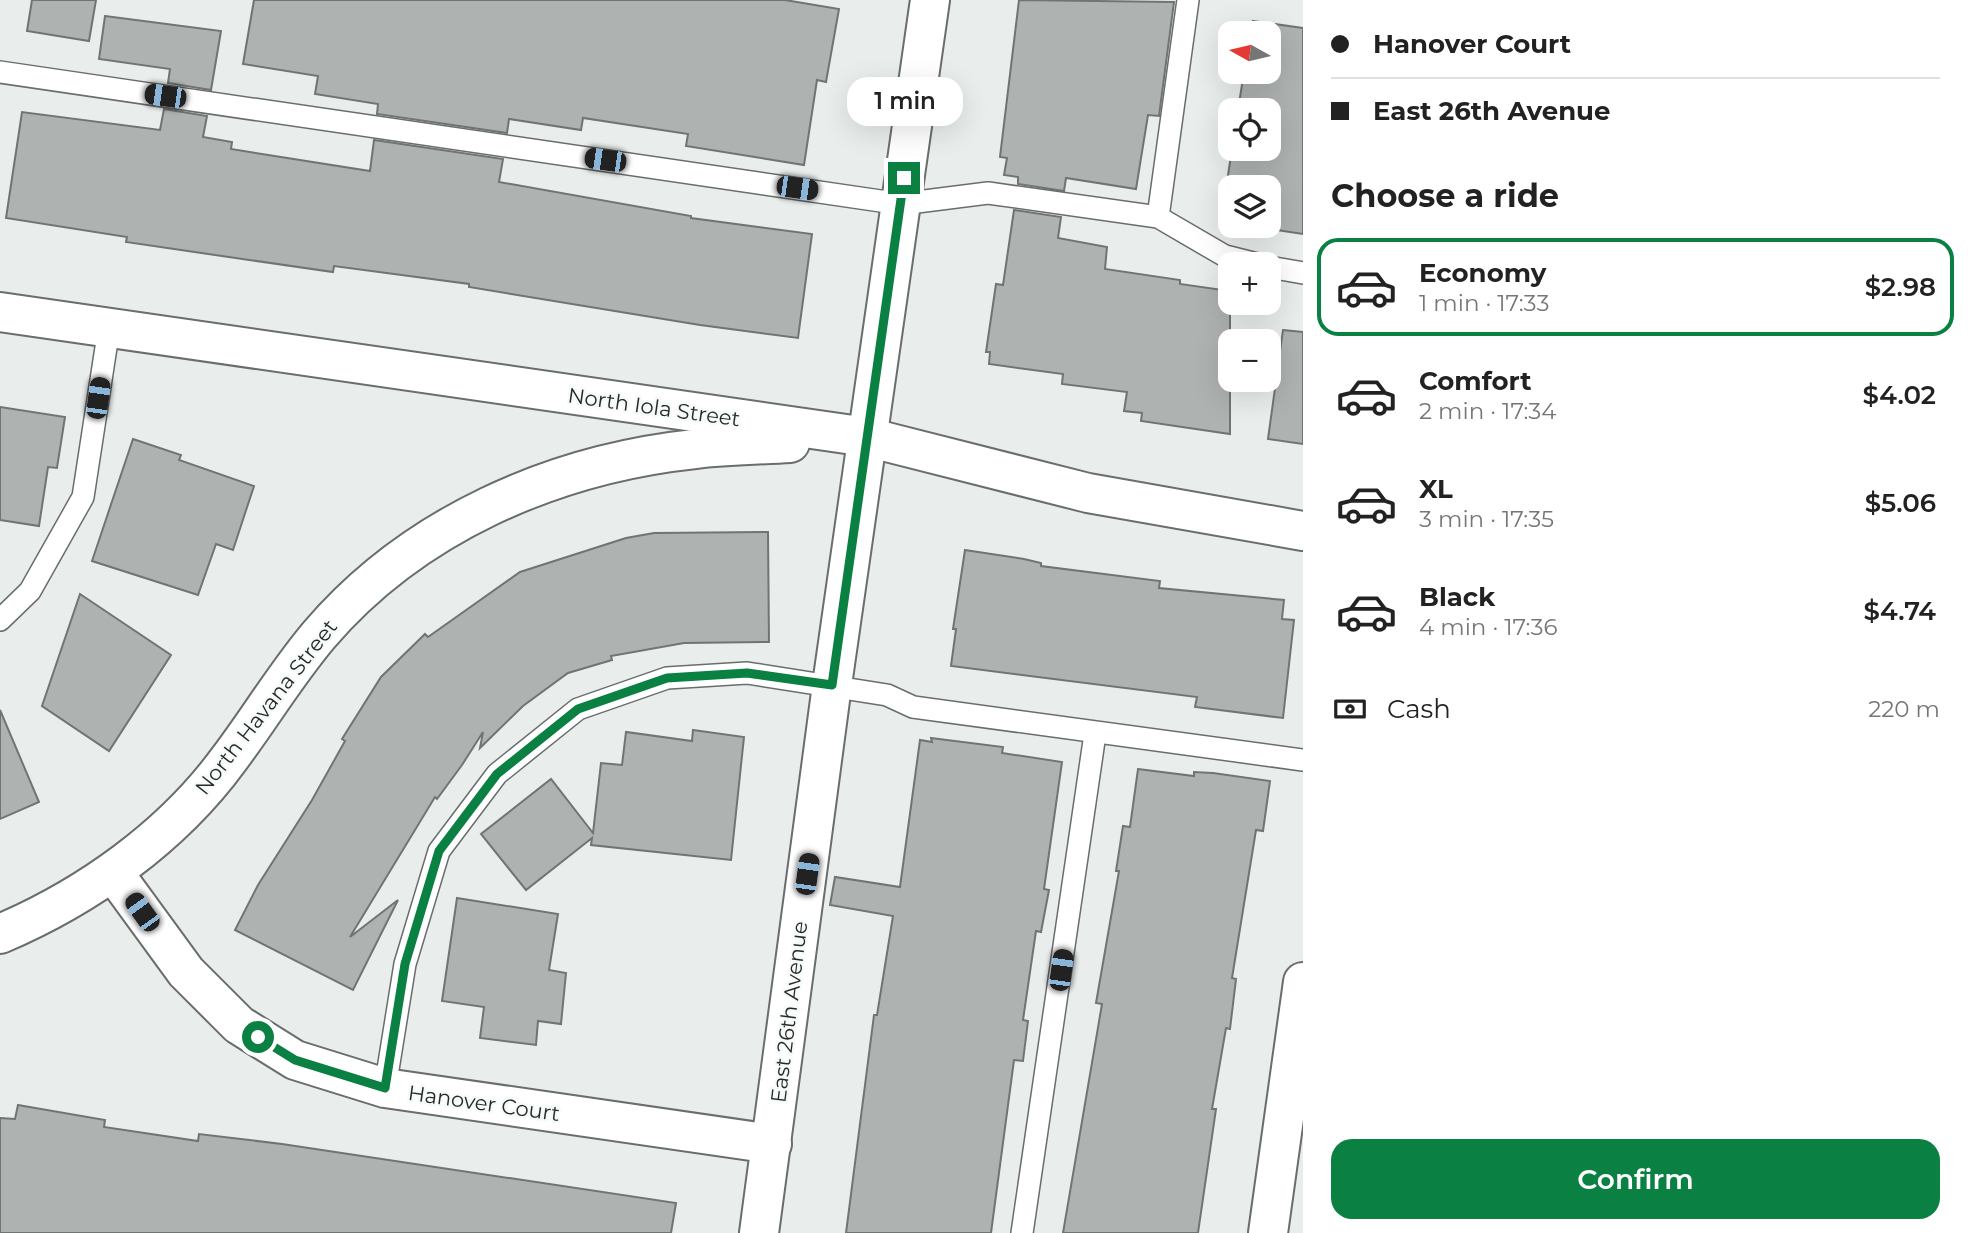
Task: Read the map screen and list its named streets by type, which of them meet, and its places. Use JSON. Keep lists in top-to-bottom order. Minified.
{"streets":{"street":["North Iola Street","North Havana Street","East 26th Avenue","Hanover Court"]},"crossings":[["North Iola Street","North Havana Street"],["North Iola Street","East 26th Avenue"],["North Havana Street","East 26th Avenue"],["North Havana Street","Hanover Court"],["East 26th Avenue","Hanover Court"]],"north":"left","page":{"banner":["Hanover Court","East 26th Avenue"],"map_buttons":["+","−"],"bubble":"1 min","heading":"Choose a ride","list":[{"name":"Economy","note":"1 min · 17:33","value":"$2.98"},{"name":"Comfort","note":"2 min · 17:34","value":"$4.02"},{"name":"XL","note":"3 min · 17:35","value":"$5.06"},{"name":"Black","note":"4 min · 17:36","value":"$4.74"}],"pay":["Cash","220 m"],"buttons":"Confirm"}}
